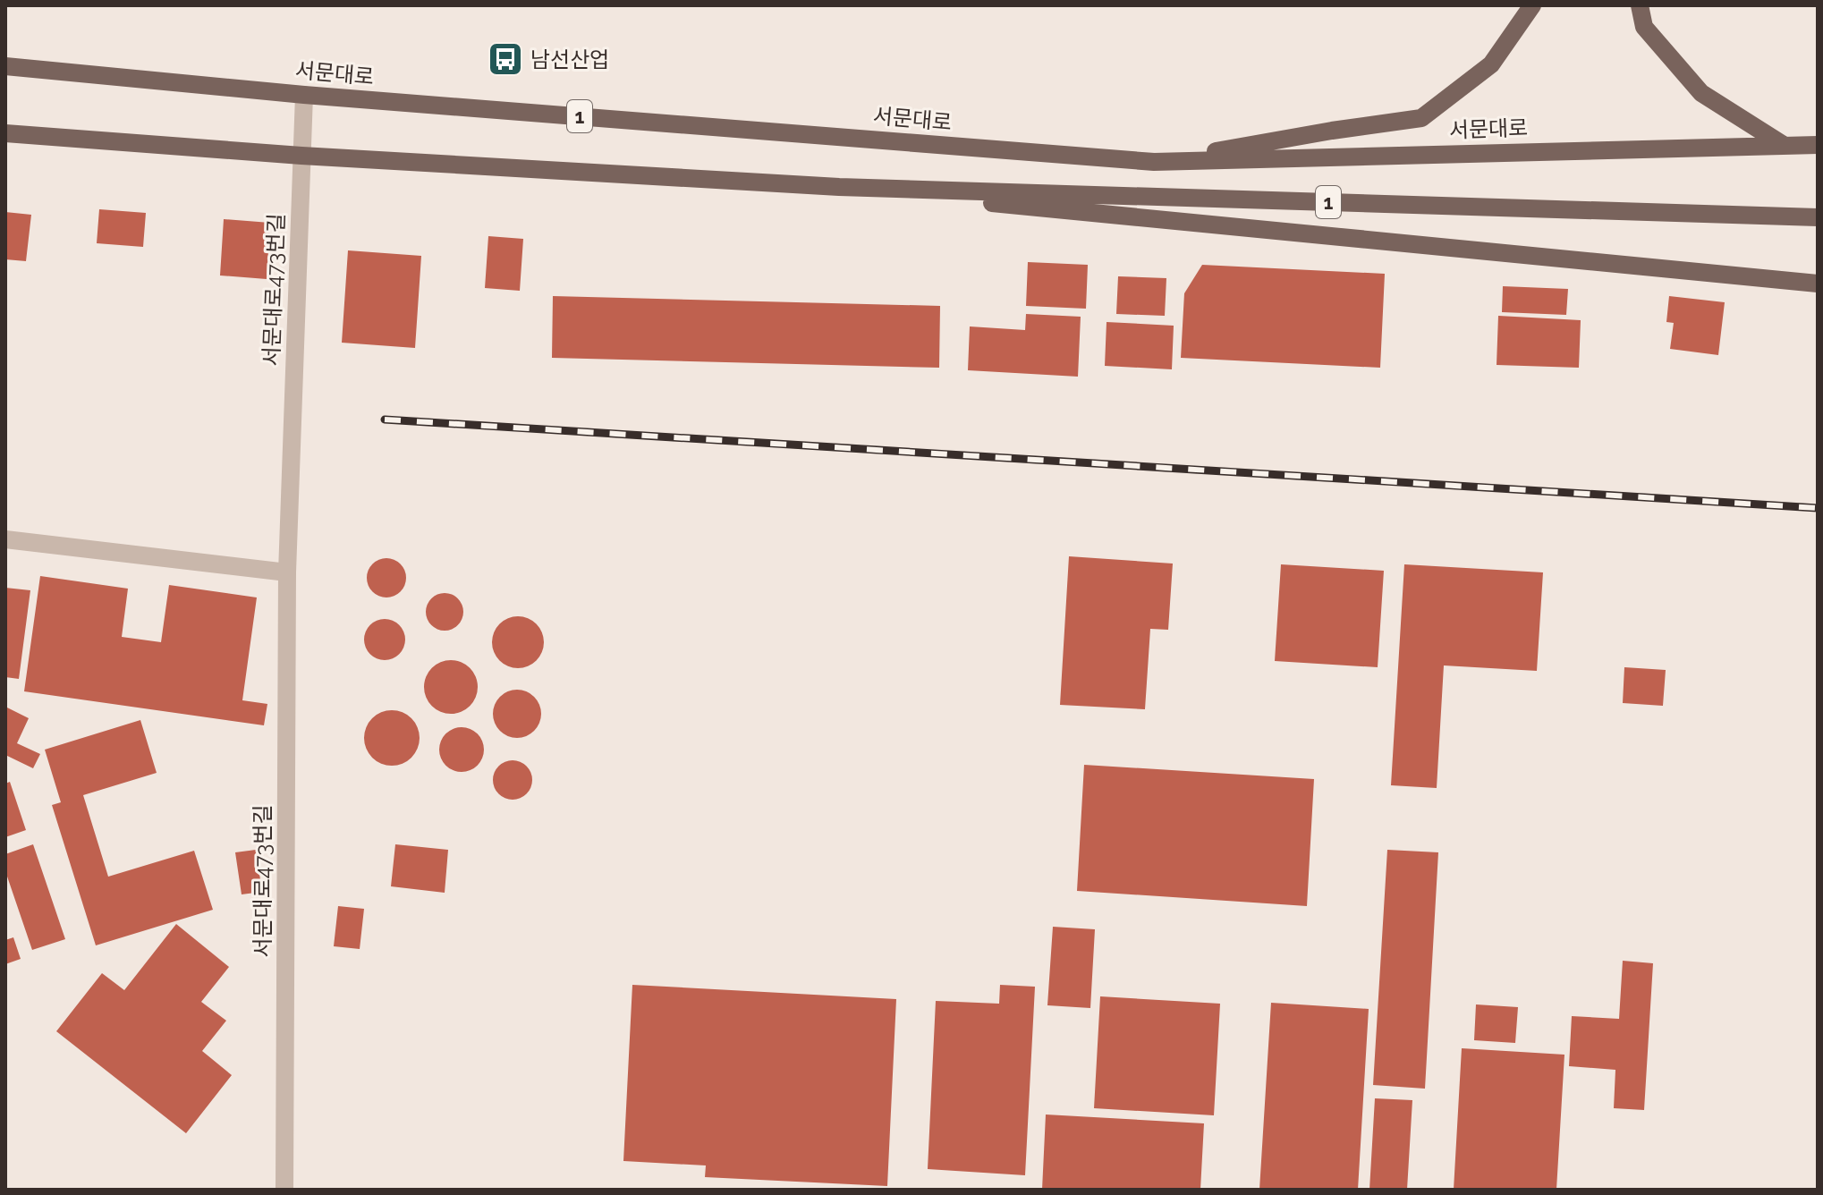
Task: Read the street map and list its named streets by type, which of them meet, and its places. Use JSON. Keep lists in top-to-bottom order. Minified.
{"streets":{"main road":["서문대로","1"],"street":["서문대로473번길"]},"crossings":[["서문대로","서문대로473번길"],["1","서문대로473번길"]],"places":{"bus stop":["남선산업"]}}
